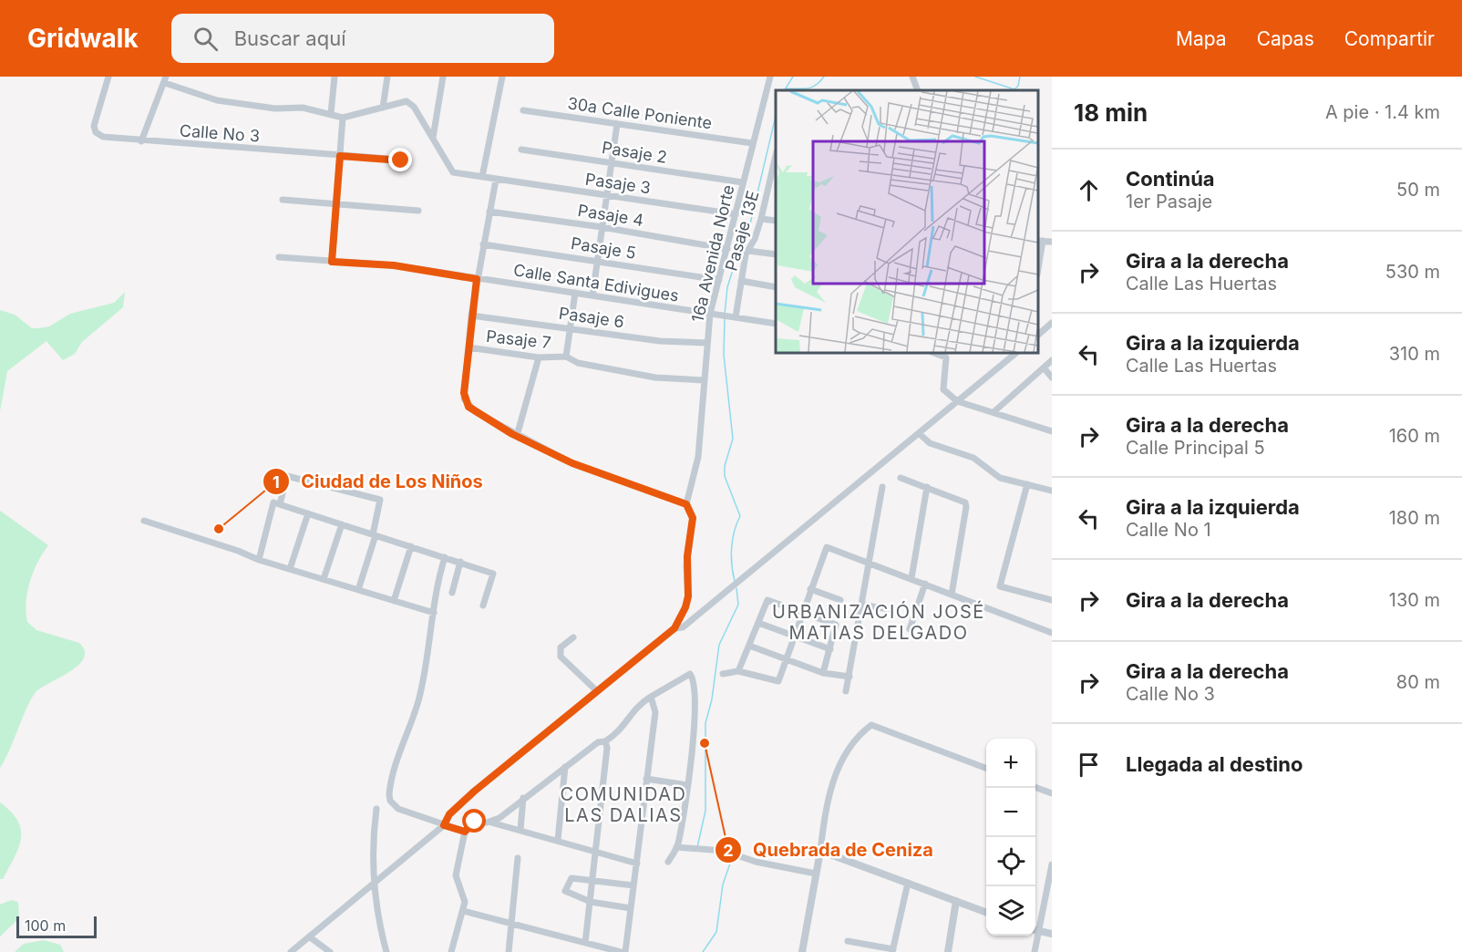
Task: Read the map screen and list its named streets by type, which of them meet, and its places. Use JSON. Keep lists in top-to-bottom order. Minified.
{"streets":{"street":["30a Calle Poniente","Calle No 3","Pasaje 2","Pasaje 3","Pasaje 4","Pasaje 13E","Pasaje 5","16a Avenida Norte","Calle Santa Edivigues","Pasaje 6","Pasaje 7"]},"crossings":[["30a Calle Poniente","16a Avenida Norte"],["Pasaje 2","16a Avenida Norte"],["Pasaje 3","16a Avenida Norte"],["Pasaje 4","16a Avenida Norte"],["Pasaje 13E","Calle Santa Edivigues"],["Pasaje 5","16a Avenida Norte"],["16a Avenida Norte","Calle Santa Edivigues"],["16a Avenida Norte","Pasaje 6"]],"districts":["URBANIZACIÓN JOSÉ MATIAS DELGADO","COMUNIDAD LAS DALIAS"],"places":["Ciudad de Los Niños","Quebrada de Ceniza"],"scale_bar":"100 m","page":{"header":"Gridwalk","search":"Buscar aquí","nav":["Mapa","Capas","Compartir"],"heading":["18 min","A pie · 1.4 km"],"list":[["Continúa","1er Pasaje","50 m"],["Gira a la derecha","Calle Las Huertas","530 m"],["Gira a la izquierda","Calle Las Huertas","310 m"],["Gira a la derecha","Calle Principal 5","160 m"],["Gira a la izquierda","Calle No 1","180 m"],["Gira a la derecha","130 m"],["Gira a la derecha","Calle No 3","80 m"],"Llegada al destino"],"map_buttons":["+","−"],"scale":"100 m"}}
